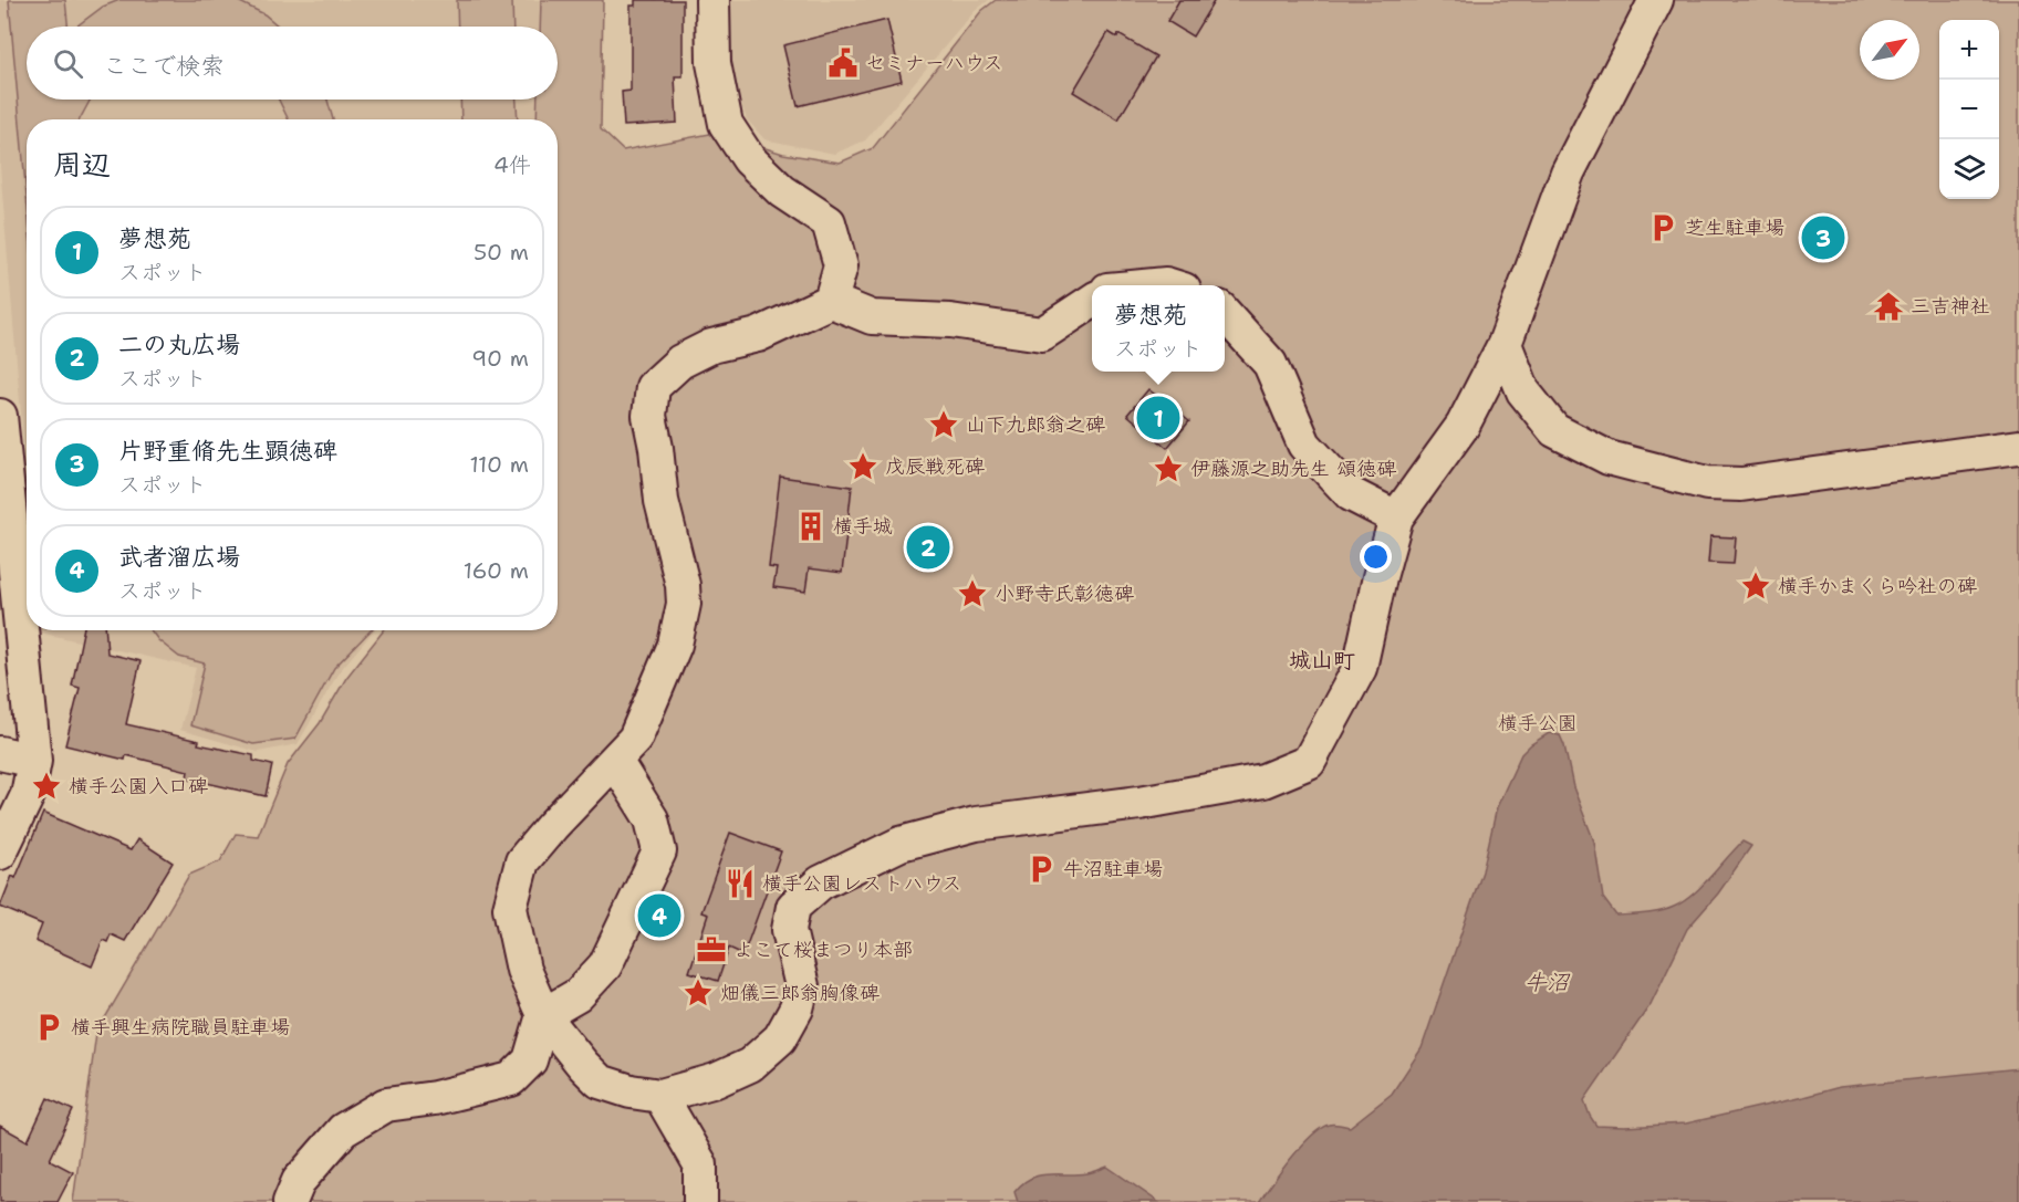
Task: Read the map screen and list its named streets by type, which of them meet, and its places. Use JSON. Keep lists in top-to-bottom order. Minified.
{"districts":["城山町"],"water":["牛沼"],"parks":["横手公園"],"places":{"public building":["セミナーハウス"],"parking":["芝生駐車場","牛沼駐車場","横手興生病院職員駐車場"],"temple":["三吉神社"],"place":["山下九郎翁之碑","戊辰戦死碑","伊藤源之助先生 頌徳碑","横手かまくら吟社の碑","小野寺氏彰徳碑","横手公園入口碑","畑儀三郎翁胸像碑"],"building":["横手城"],"restaurant":["横手公園レストハウス"],"office":["よこて桜まつり本部"]},"north":"top right","page":{"map_buttons":["+","−"],"search":"ここで検索","heading":["周辺","4件"],"list":[{"mark":"1","name":"夢想苑","note":"スポット","value":"50 m"},{"mark":"2","name":"二の丸広場","note":"スポット","value":"90 m"},{"mark":"3","name":"片野重脩先生顕徳碑","note":"スポット","value":"110 m"},{"mark":"4","name":"武者溜広場","note":"スポット","value":"160 m"}],"pins":["3","1","2","4"],"popup":["夢想苑","スポット"]}}
